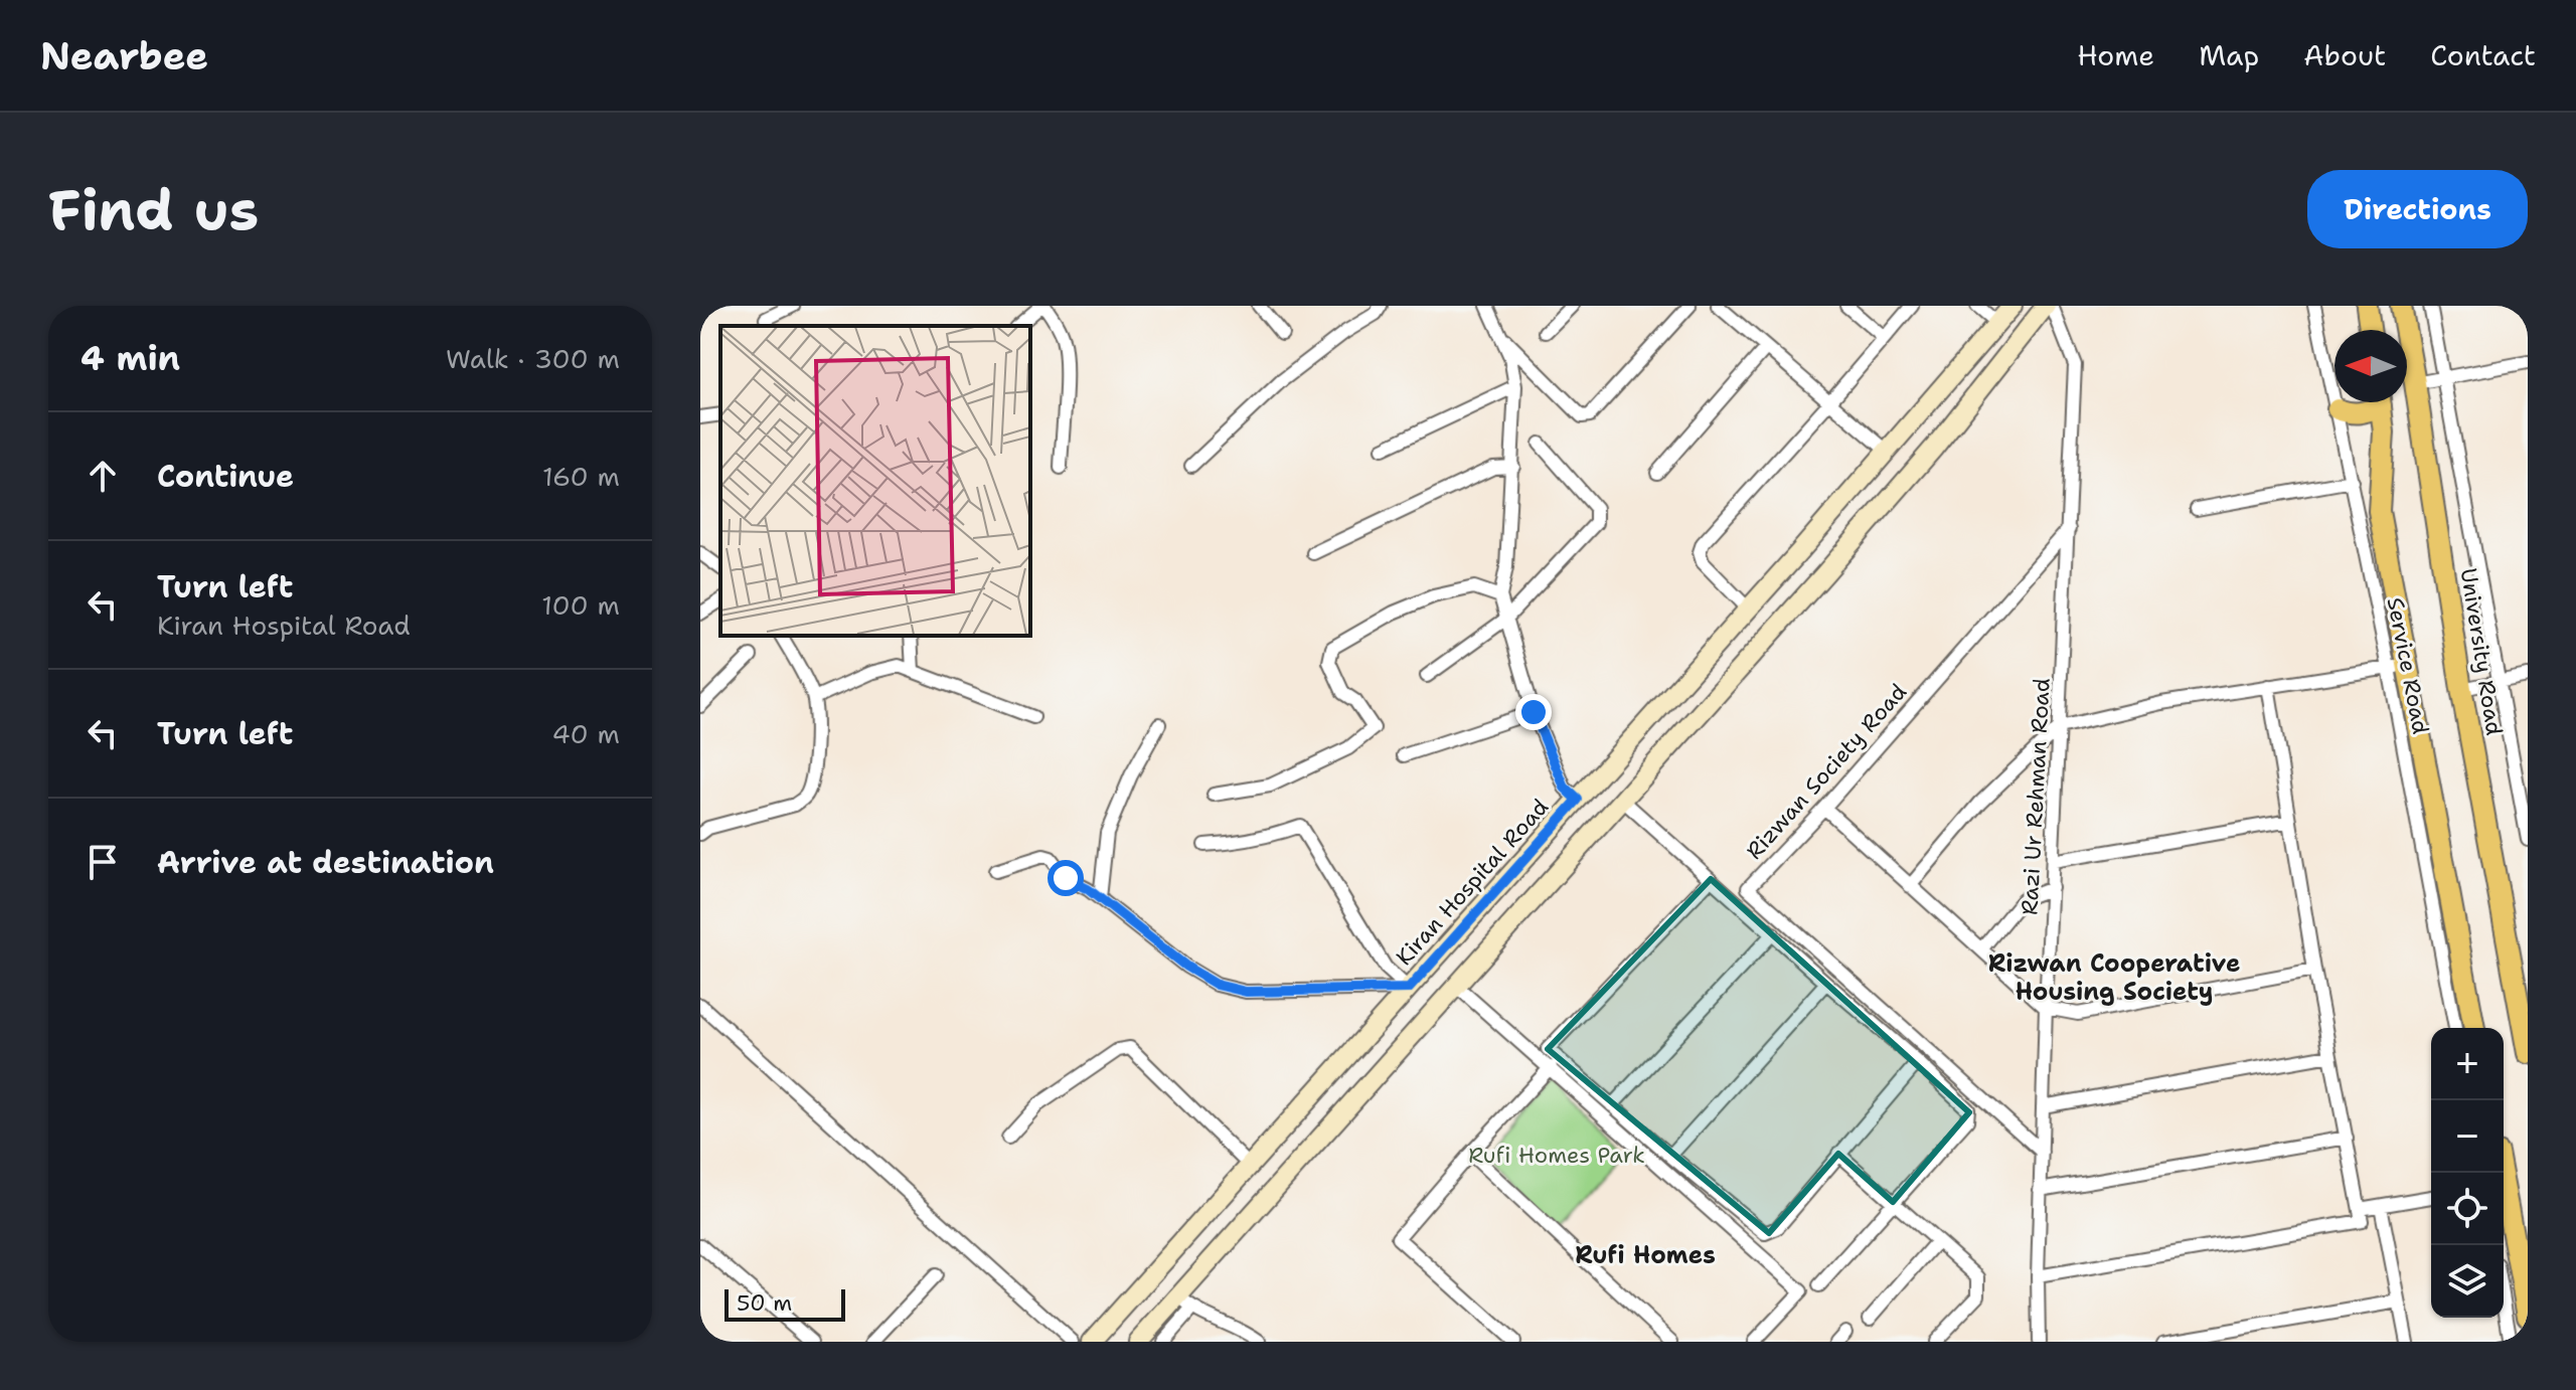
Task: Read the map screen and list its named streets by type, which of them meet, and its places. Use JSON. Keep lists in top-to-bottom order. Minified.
{"streets":{"main road":["University Road","Kiran Hospital Road"],"street":["Service Road","Rizwan Society Road","Razi Ur Rehman Road"]},"crossings":[["Rizwan Society Road","Razi Ur Rehman Road"]],"districts":["Rizwan Cooperative Housing Society","Rufi Homes"],"parks":["Rufi Homes Park"],"scale_bar":"50 m","north":"left","page":{"header":"Nearbee","nav":["Home","Map","About","Contact"],"buttons":"Directions","title":"Find us","heading":["4 min","Walk · 300 m"],"list":[["Continue","160 m"],["Turn left","Kiran Hospital Road","100 m"],["Turn left","40 m"],"Arrive at destination"],"map_buttons":["+","−"],"scale":"50 m"}}
